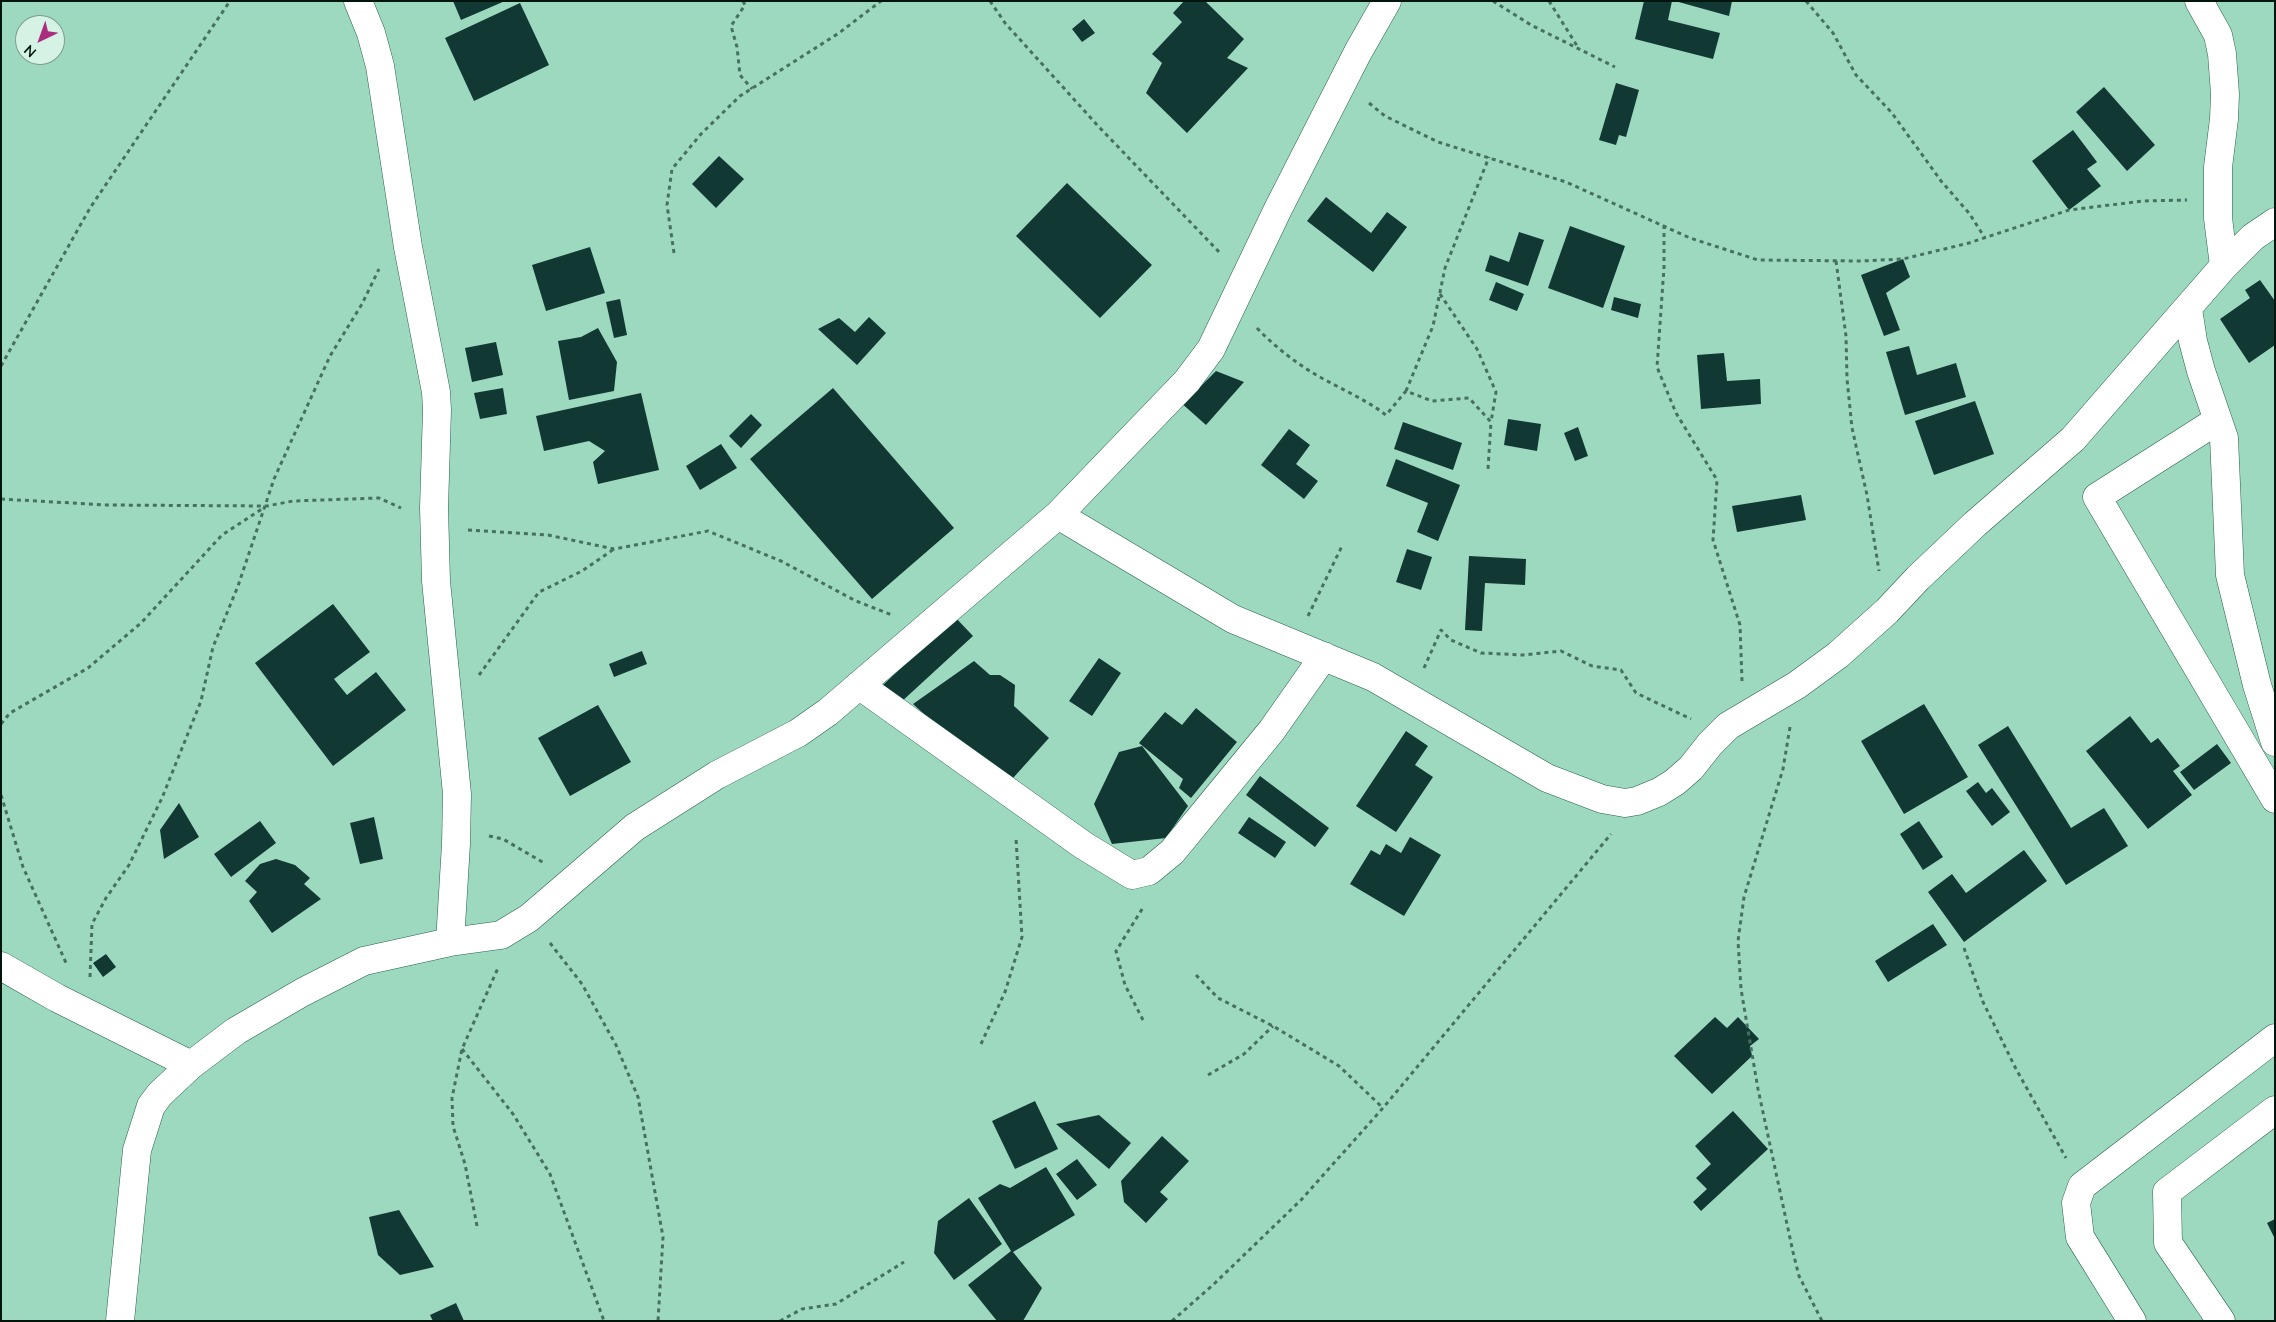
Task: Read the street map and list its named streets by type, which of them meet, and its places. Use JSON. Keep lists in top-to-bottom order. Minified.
{"north":"bottom left"}
